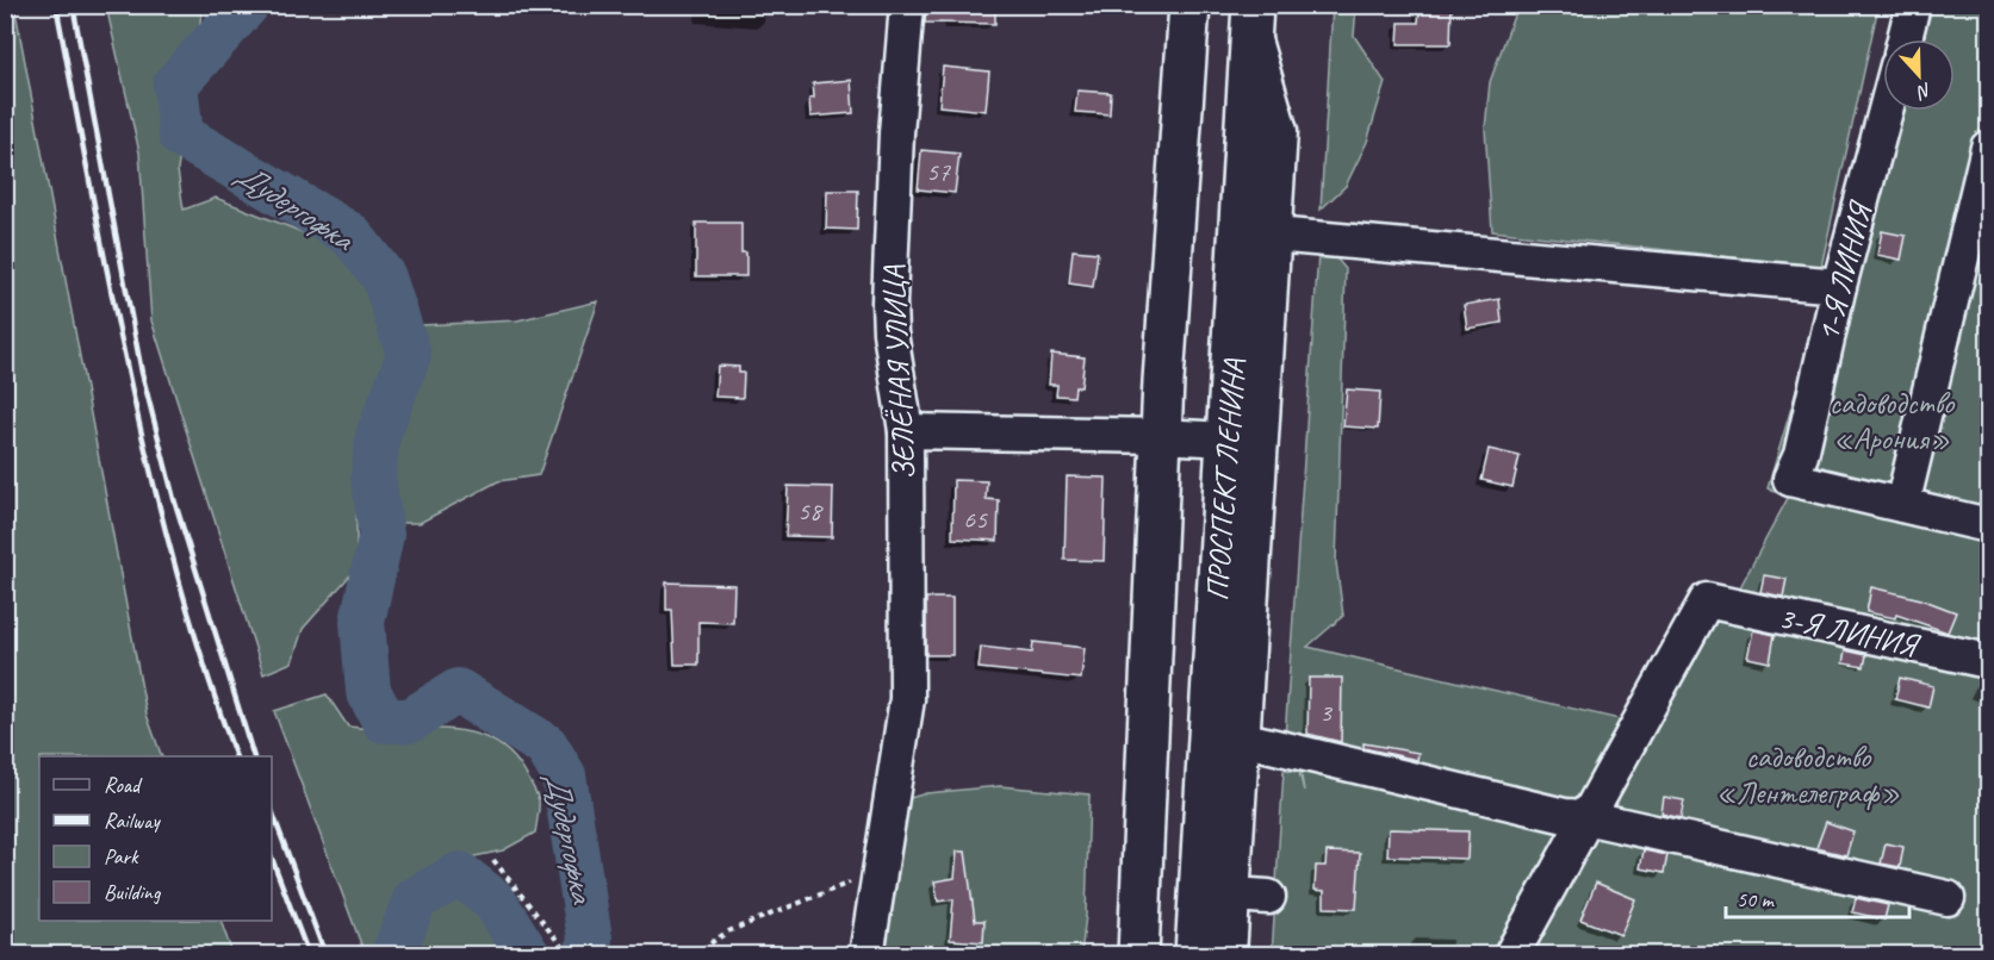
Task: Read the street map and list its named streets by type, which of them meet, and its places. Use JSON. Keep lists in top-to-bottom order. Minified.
{"streets":{"highway":["ПРОСПЕКТ ЛЕНИНА"],"street":["1-Я ЛИНИЯ","ЗЕЛЁНАЯ УЛИЦА","3-Я ЛИНИЯ"]},"water":["Дудергофка"],"parks":["садоводство «Арония»","садоводство «Лентелеграф»"],"house_numbers":["57","58","65","3"],"legend":["Road","Railway","Park","Building"],"scale_bar":"50 m","north":"bottom"}
